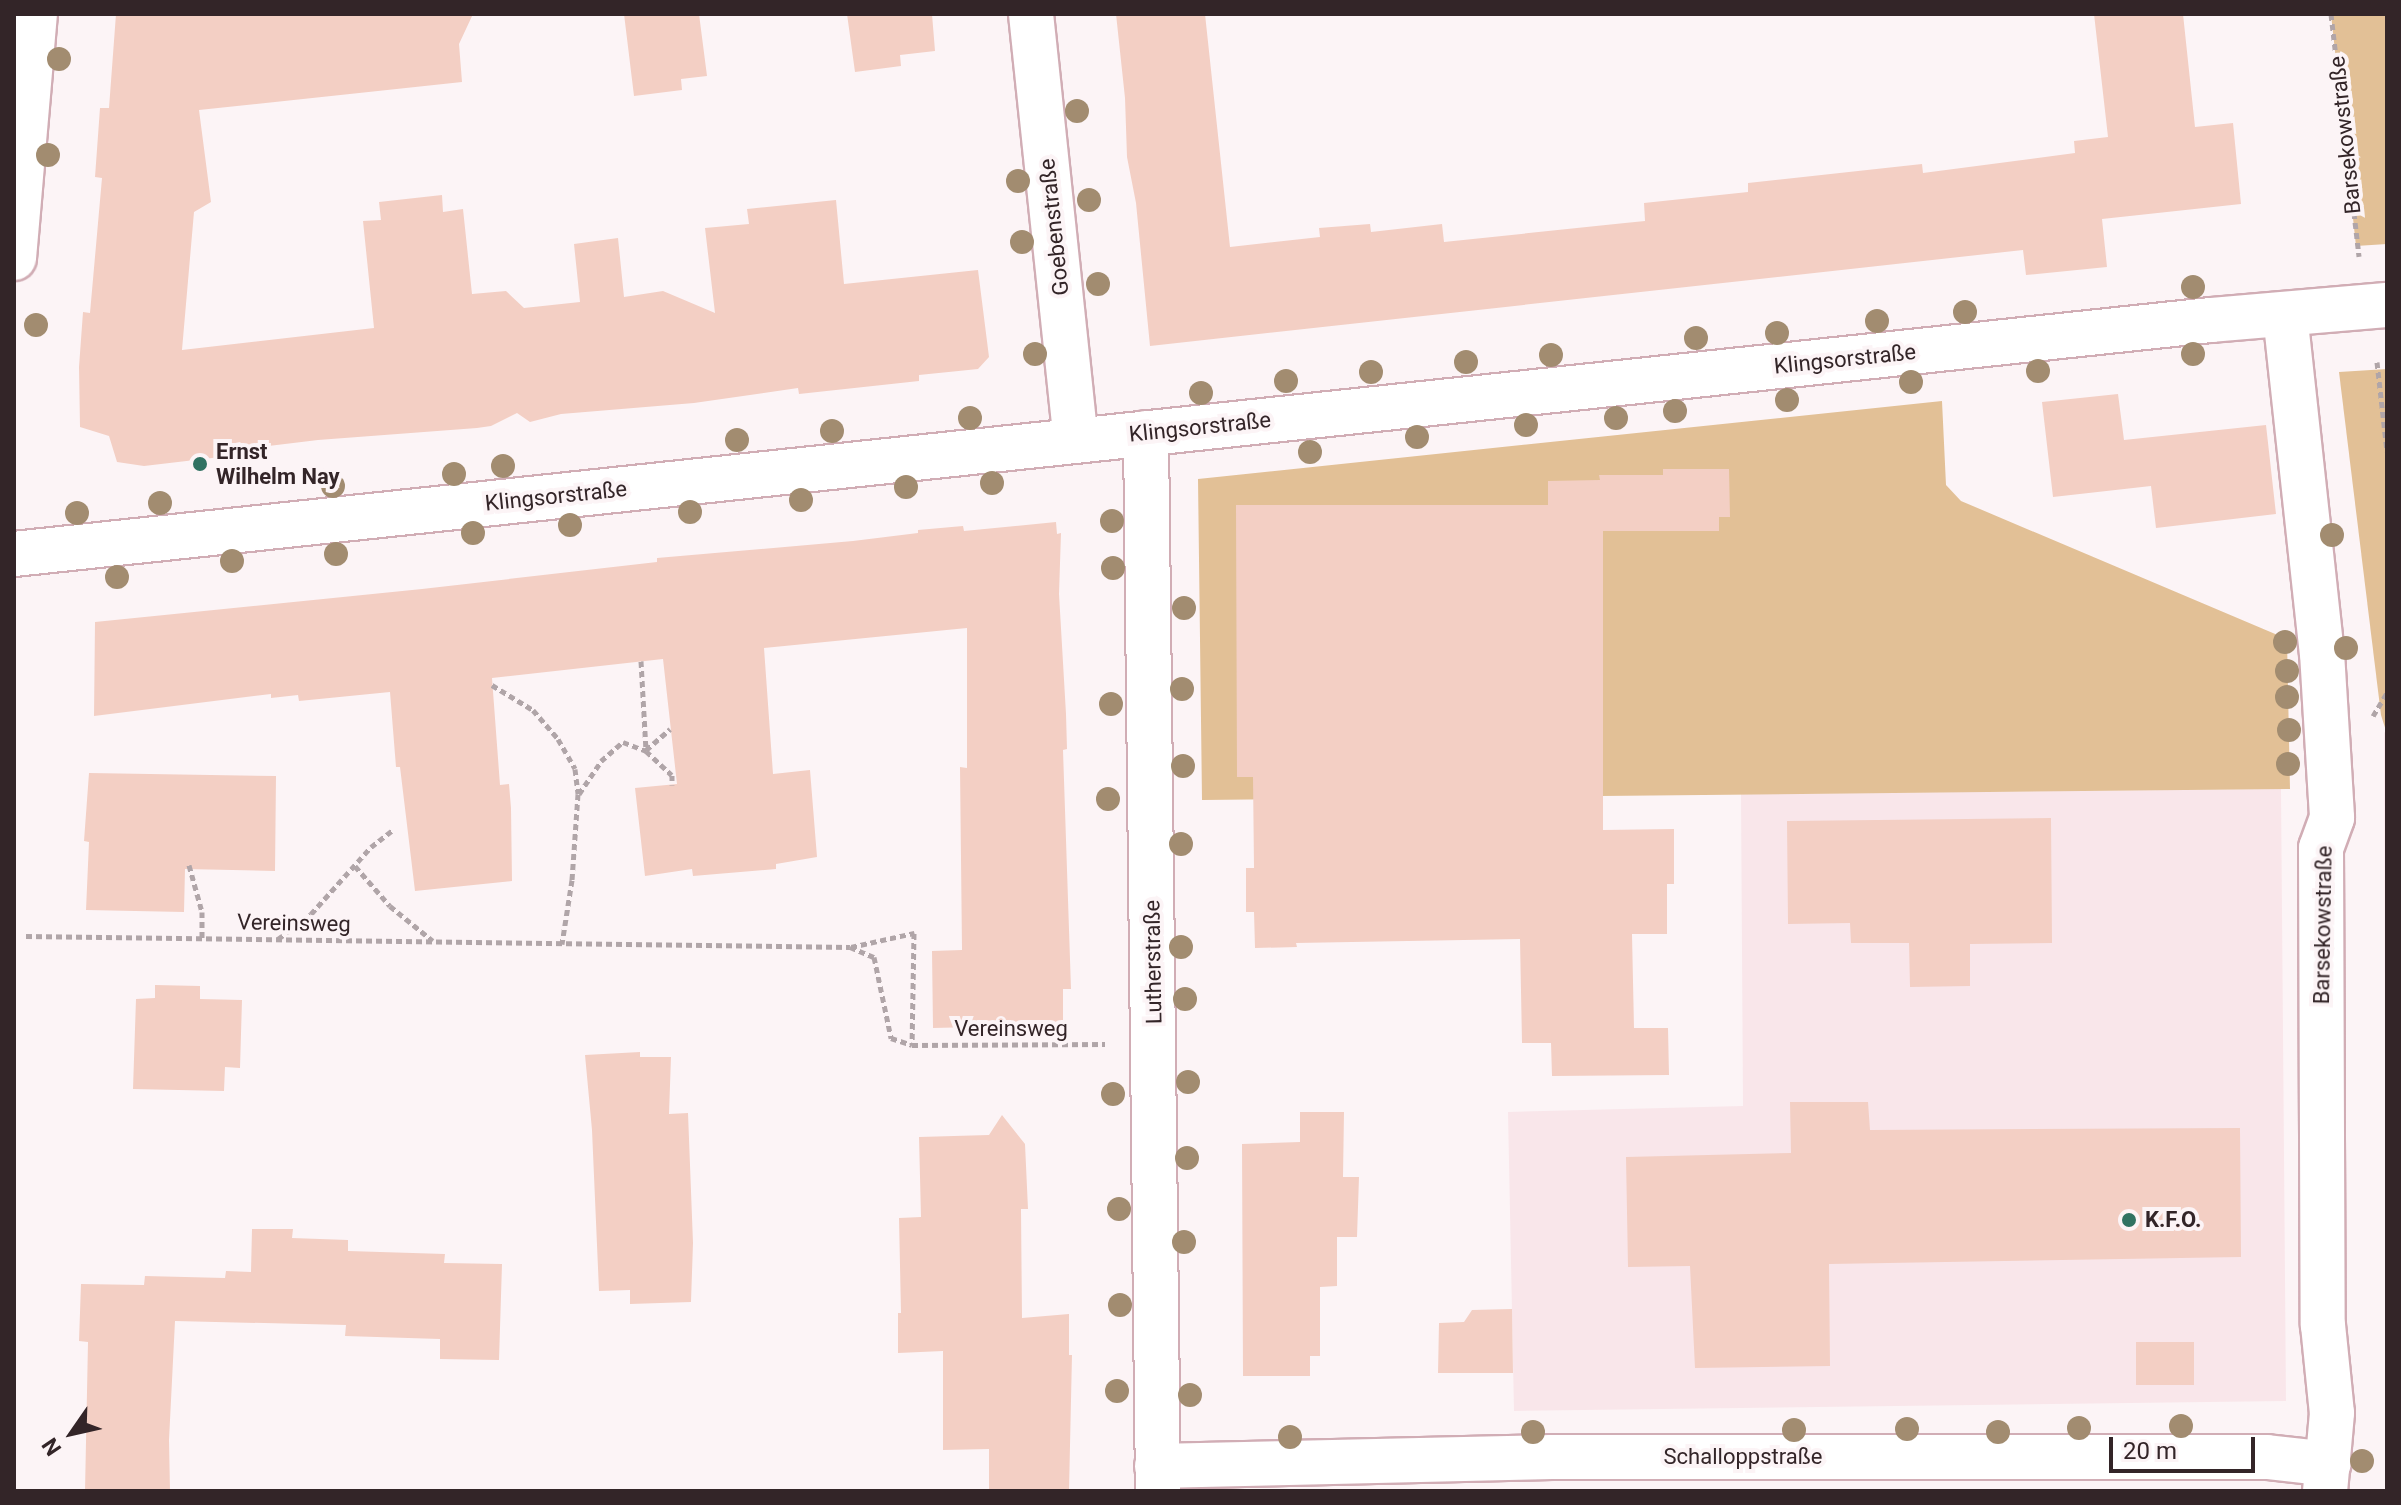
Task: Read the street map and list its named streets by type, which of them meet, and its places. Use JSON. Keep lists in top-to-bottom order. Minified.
{"streets":{"street":["Barsekowstraße","Goebenstraße","Klingsorstraße","Lutherstraße","Schalloppstraße"],"path":["Vereinsweg"]},"crossings":[["Barsekowstraße","Klingsorstraße"],["Barsekowstraße","Schalloppstraße"],["Goebenstraße","Klingsorstraße"],["Klingsorstraße","Lutherstraße"],["Lutherstraße","Schalloppstraße"]],"places":["Ernst Wilhelm Nay","K.F.O."],"scale_bar":"20 m","north":"bottom left"}
